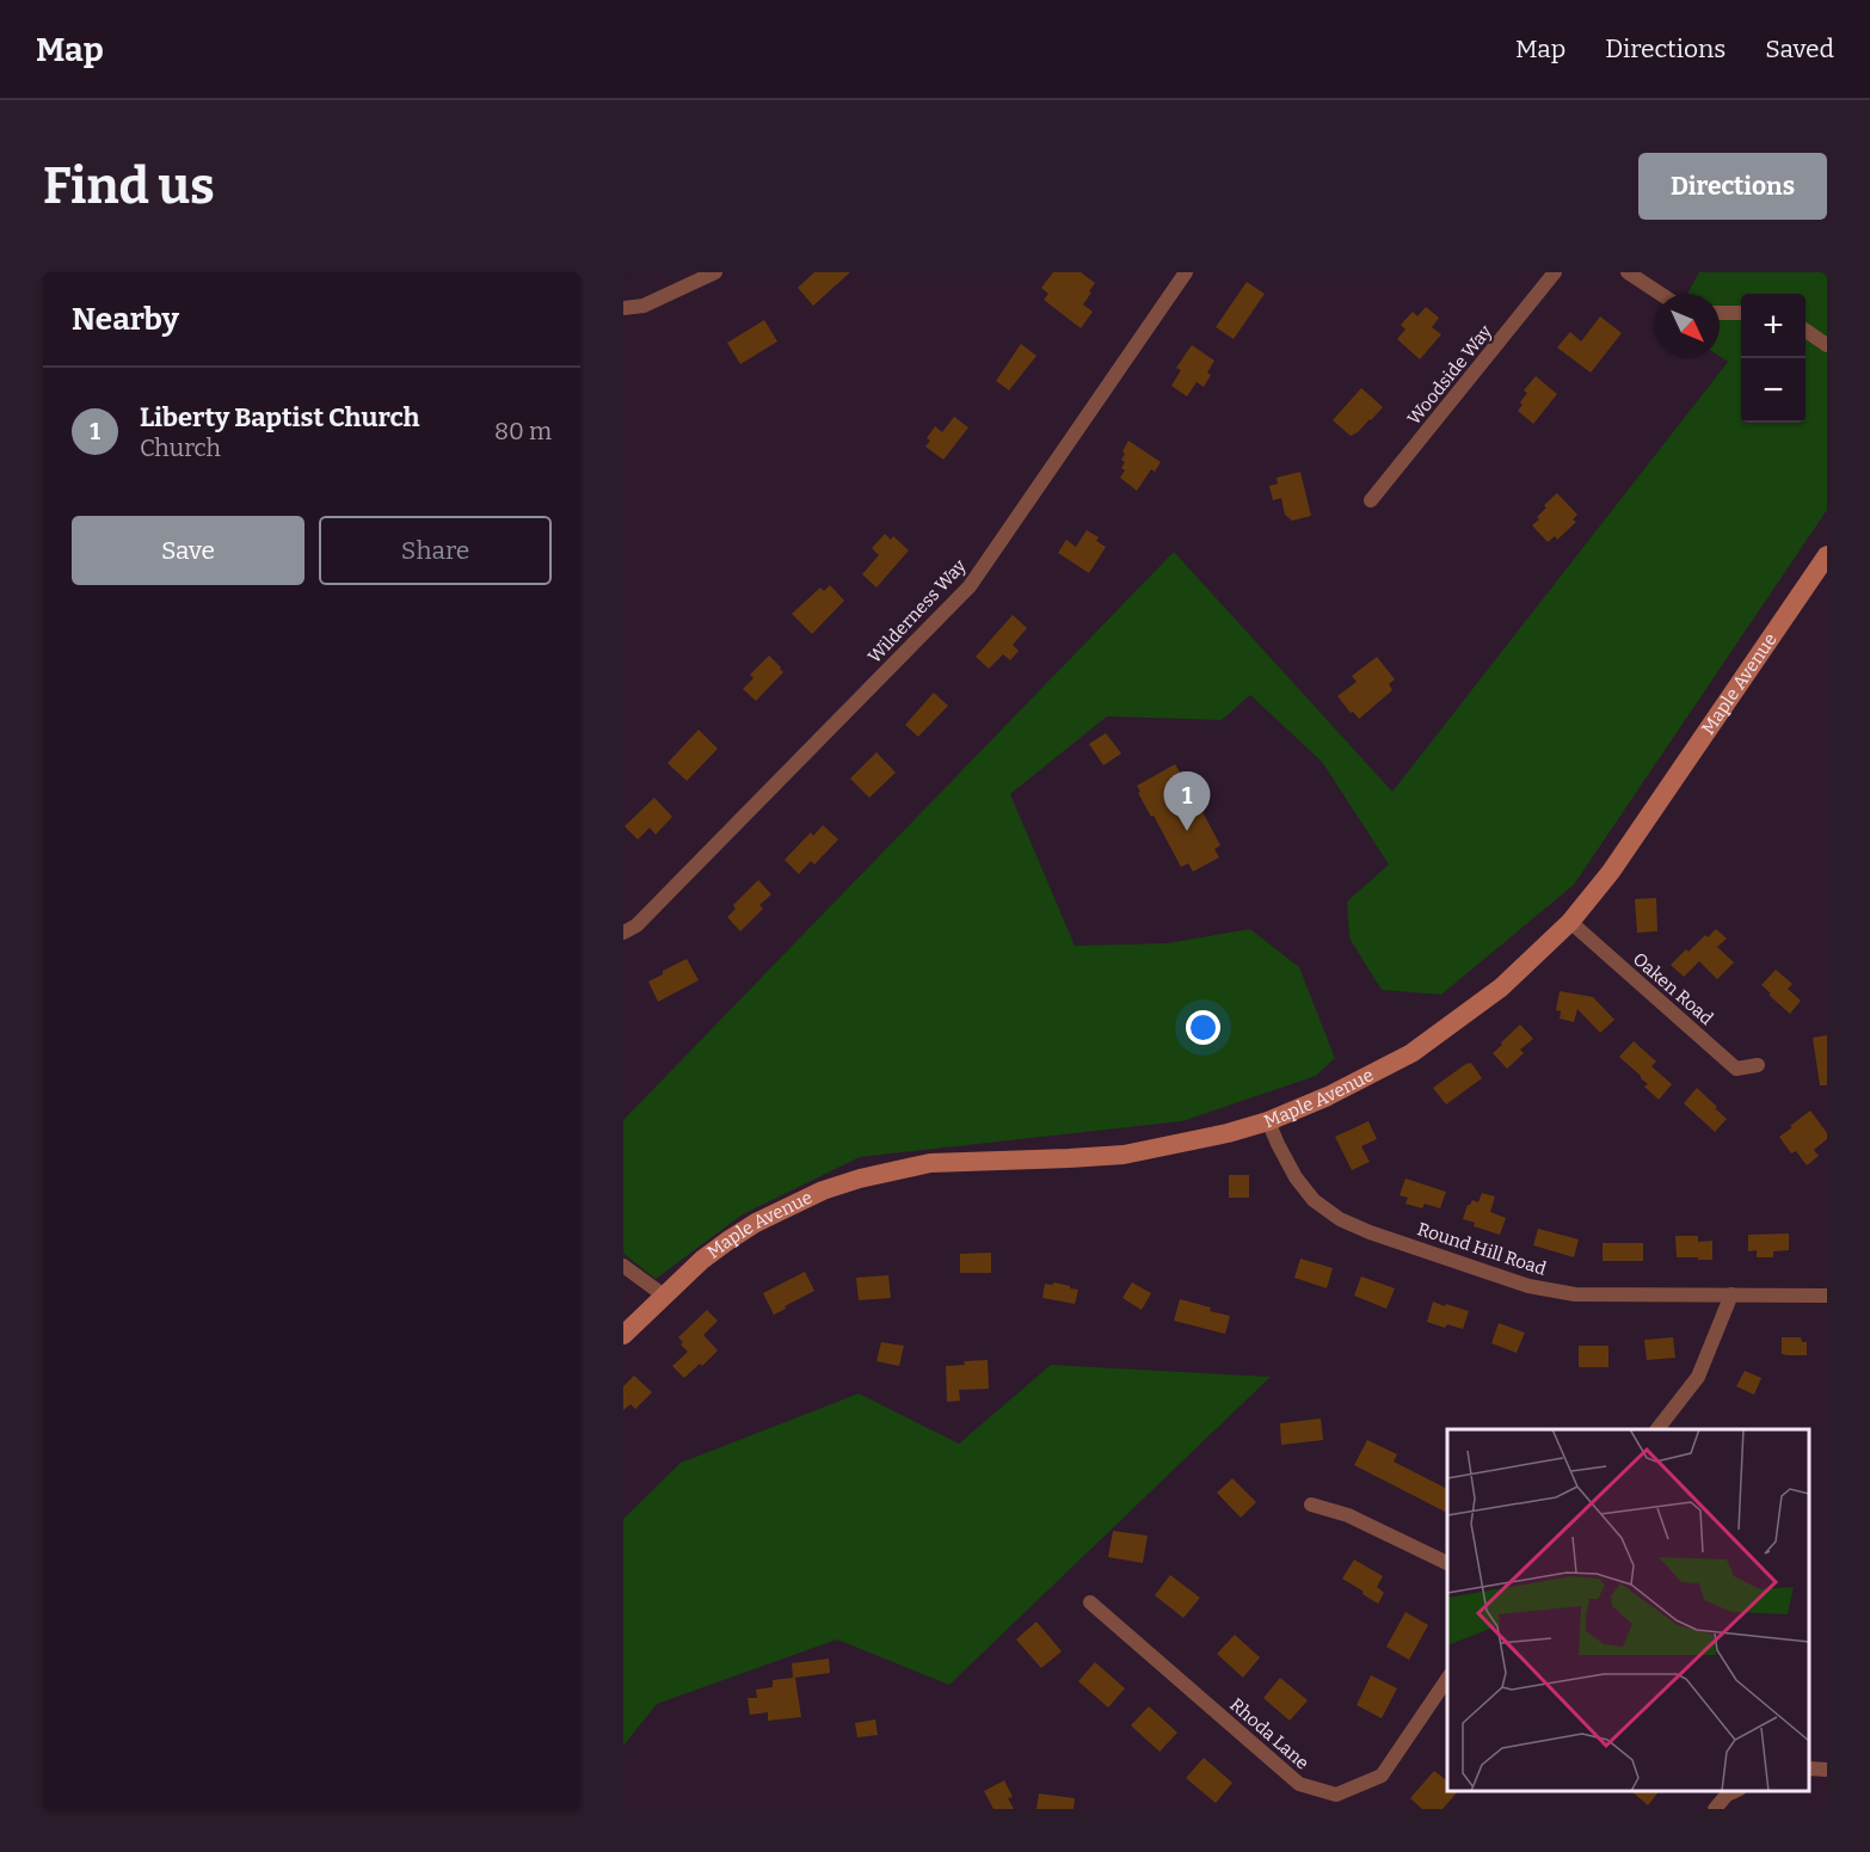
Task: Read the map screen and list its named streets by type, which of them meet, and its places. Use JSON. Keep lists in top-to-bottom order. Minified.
{"streets":{"main road":["Maple Avenue"],"street":["Woodside Way","Wilderness Way","Oaken Road","Round Hill Road","Rhoda Lane"]},"crossings":[["Maple Avenue","Oaken Road"],["Maple Avenue","Round Hill Road"]],"north":"bottom right","page":{"header":"Map","nav":["Map","Directions","Saved"],"buttons":["Directions",["Save","Share"]],"title":"Find us","heading":"Nearby","map_buttons":["+","−"],"list":[{"mark":"1","name":"Liberty Baptist Church","note":"Church","value":"80 m"}],"pins":"1"}}
